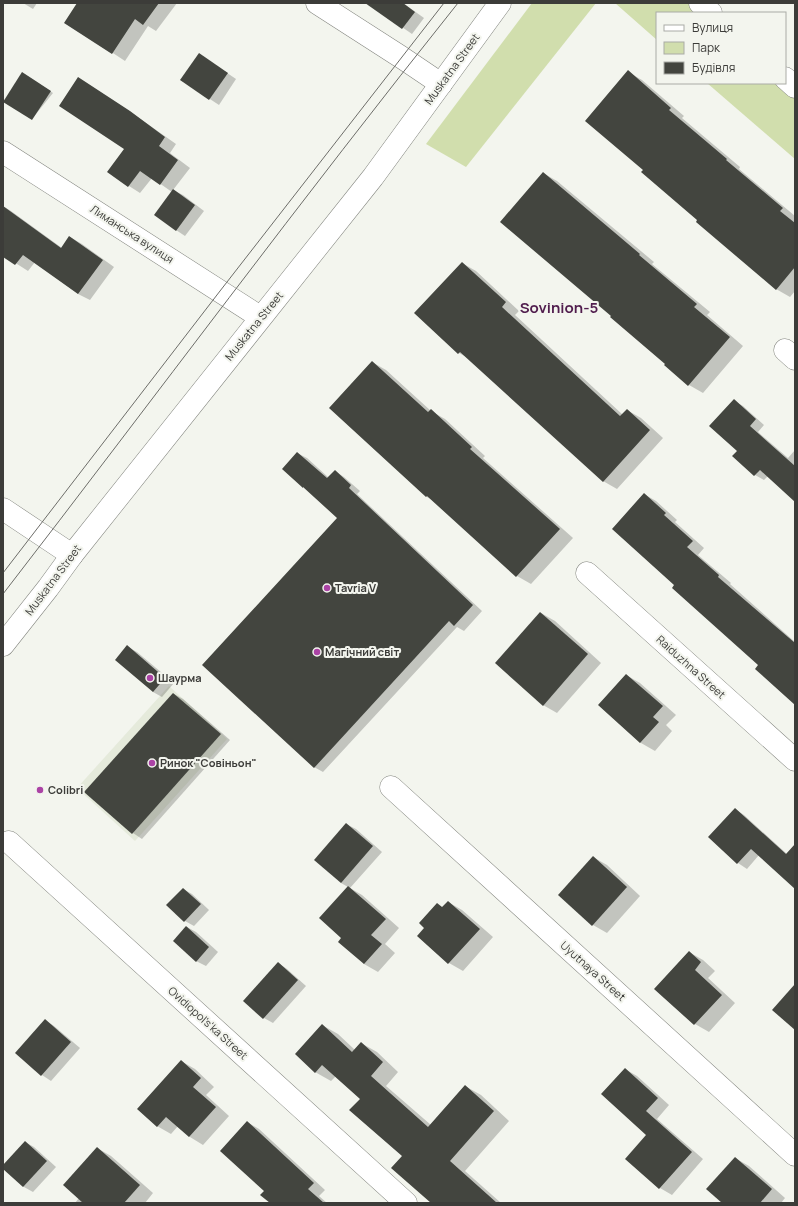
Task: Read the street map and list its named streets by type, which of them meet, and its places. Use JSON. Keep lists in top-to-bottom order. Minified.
{"streets":{"street":["Muskatna Street","Лиманська вулиця","Raiduzhna Street","Uyutnaya Street","Ovidiopol's'ka Street"]},"crossings":[["Muskatna Street","Лиманська вулиця"]],"districts":["Sovinion-5"],"places":["Tavria V","Магічний світ","Шаурма","Ринок \"Совіньон\"","Colibri"],"legend":["Вулиця","Парк","Будівля"]}
